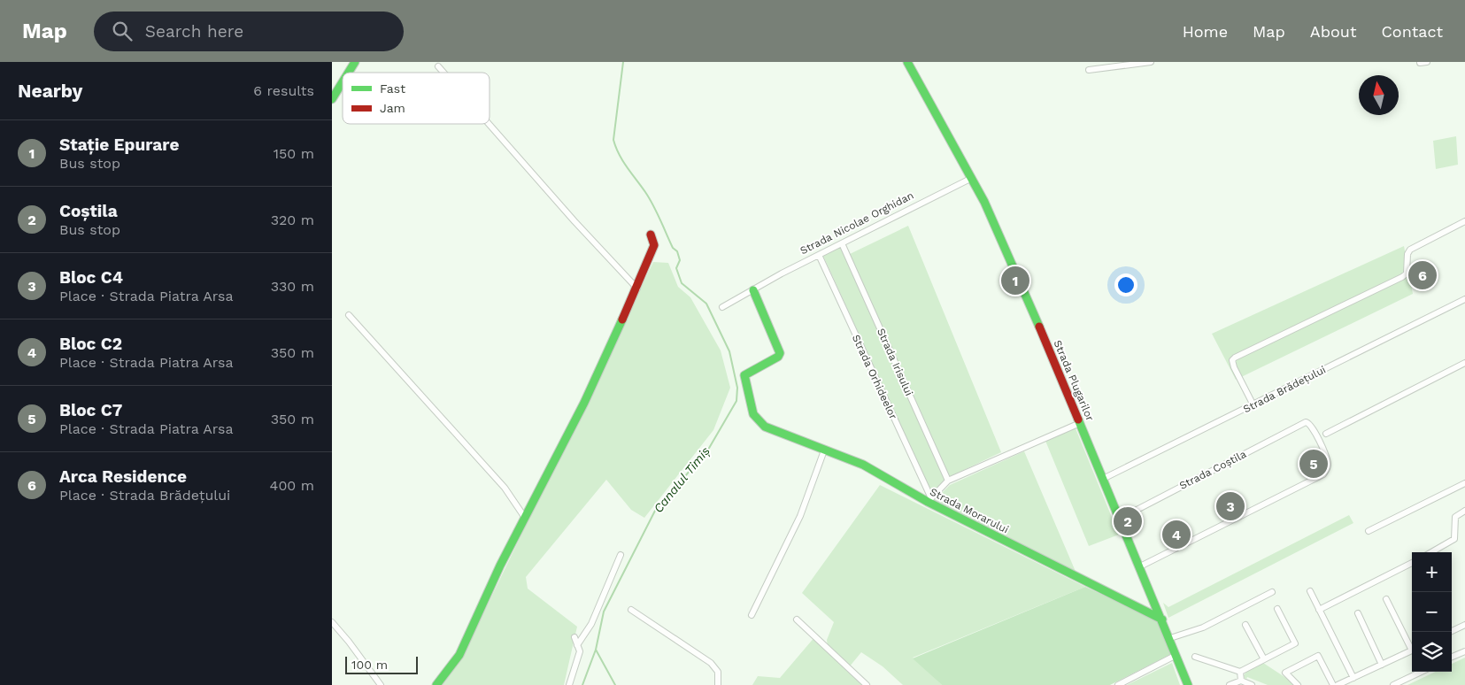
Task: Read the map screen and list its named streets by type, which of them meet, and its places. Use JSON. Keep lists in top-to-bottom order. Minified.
{"streets":{"main road":["Strada Plugarilor","Strada Morarului"],"street":["Strada Nicolae Orghidan","Strada Irisului","Strada Orhideelor","Strada Brădețului","Strada Coștila"]},"crossings":[["Strada Nicolae Orghidan","Strada Irisului"],["Strada Nicolae Orghidan","Strada Orhideelor"],["Strada Nicolae Orghidan","Strada Plugarilor"],["Strada Nicolae Orghidan","Strada Morarului"],["Strada Orhideelor","Strada Morarului"],["Strada Plugarilor","Strada Brădețului"],["Strada Plugarilor","Strada Coștila"],["Strada Plugarilor","Strada Morarului"]],"water":["Canalul Timiș"],"legend":["Fast","Jam"],"scale_bar":"100 m","north":"top","page":{"header":"Map","search":"Search here","nav":["Home","Map","About","Contact"],"heading":["Nearby","6 results"],"list":[{"mark":"1","name":"Stație Epurare","note":"Bus stop","value":"150 m"},{"mark":"2","name":"Coștila","note":"Bus stop","value":"320 m"},{"mark":"3","name":"Bloc C4","note":"Place · Strada Piatra Arsa","value":"330 m"},{"mark":"4","name":"Bloc C2","note":"Place · Strada Piatra Arsa","value":"350 m"},{"mark":"5","name":"Bloc C7","note":"Place · Strada Piatra Arsa","value":"350 m"},{"mark":"6","name":"Arca Residence","note":"Place · Strada Brădețului","value":"400 m"}],"pins":["6","1","5","3","2","4"],"map_buttons":["+","−"],"scale":"100 m"}}
